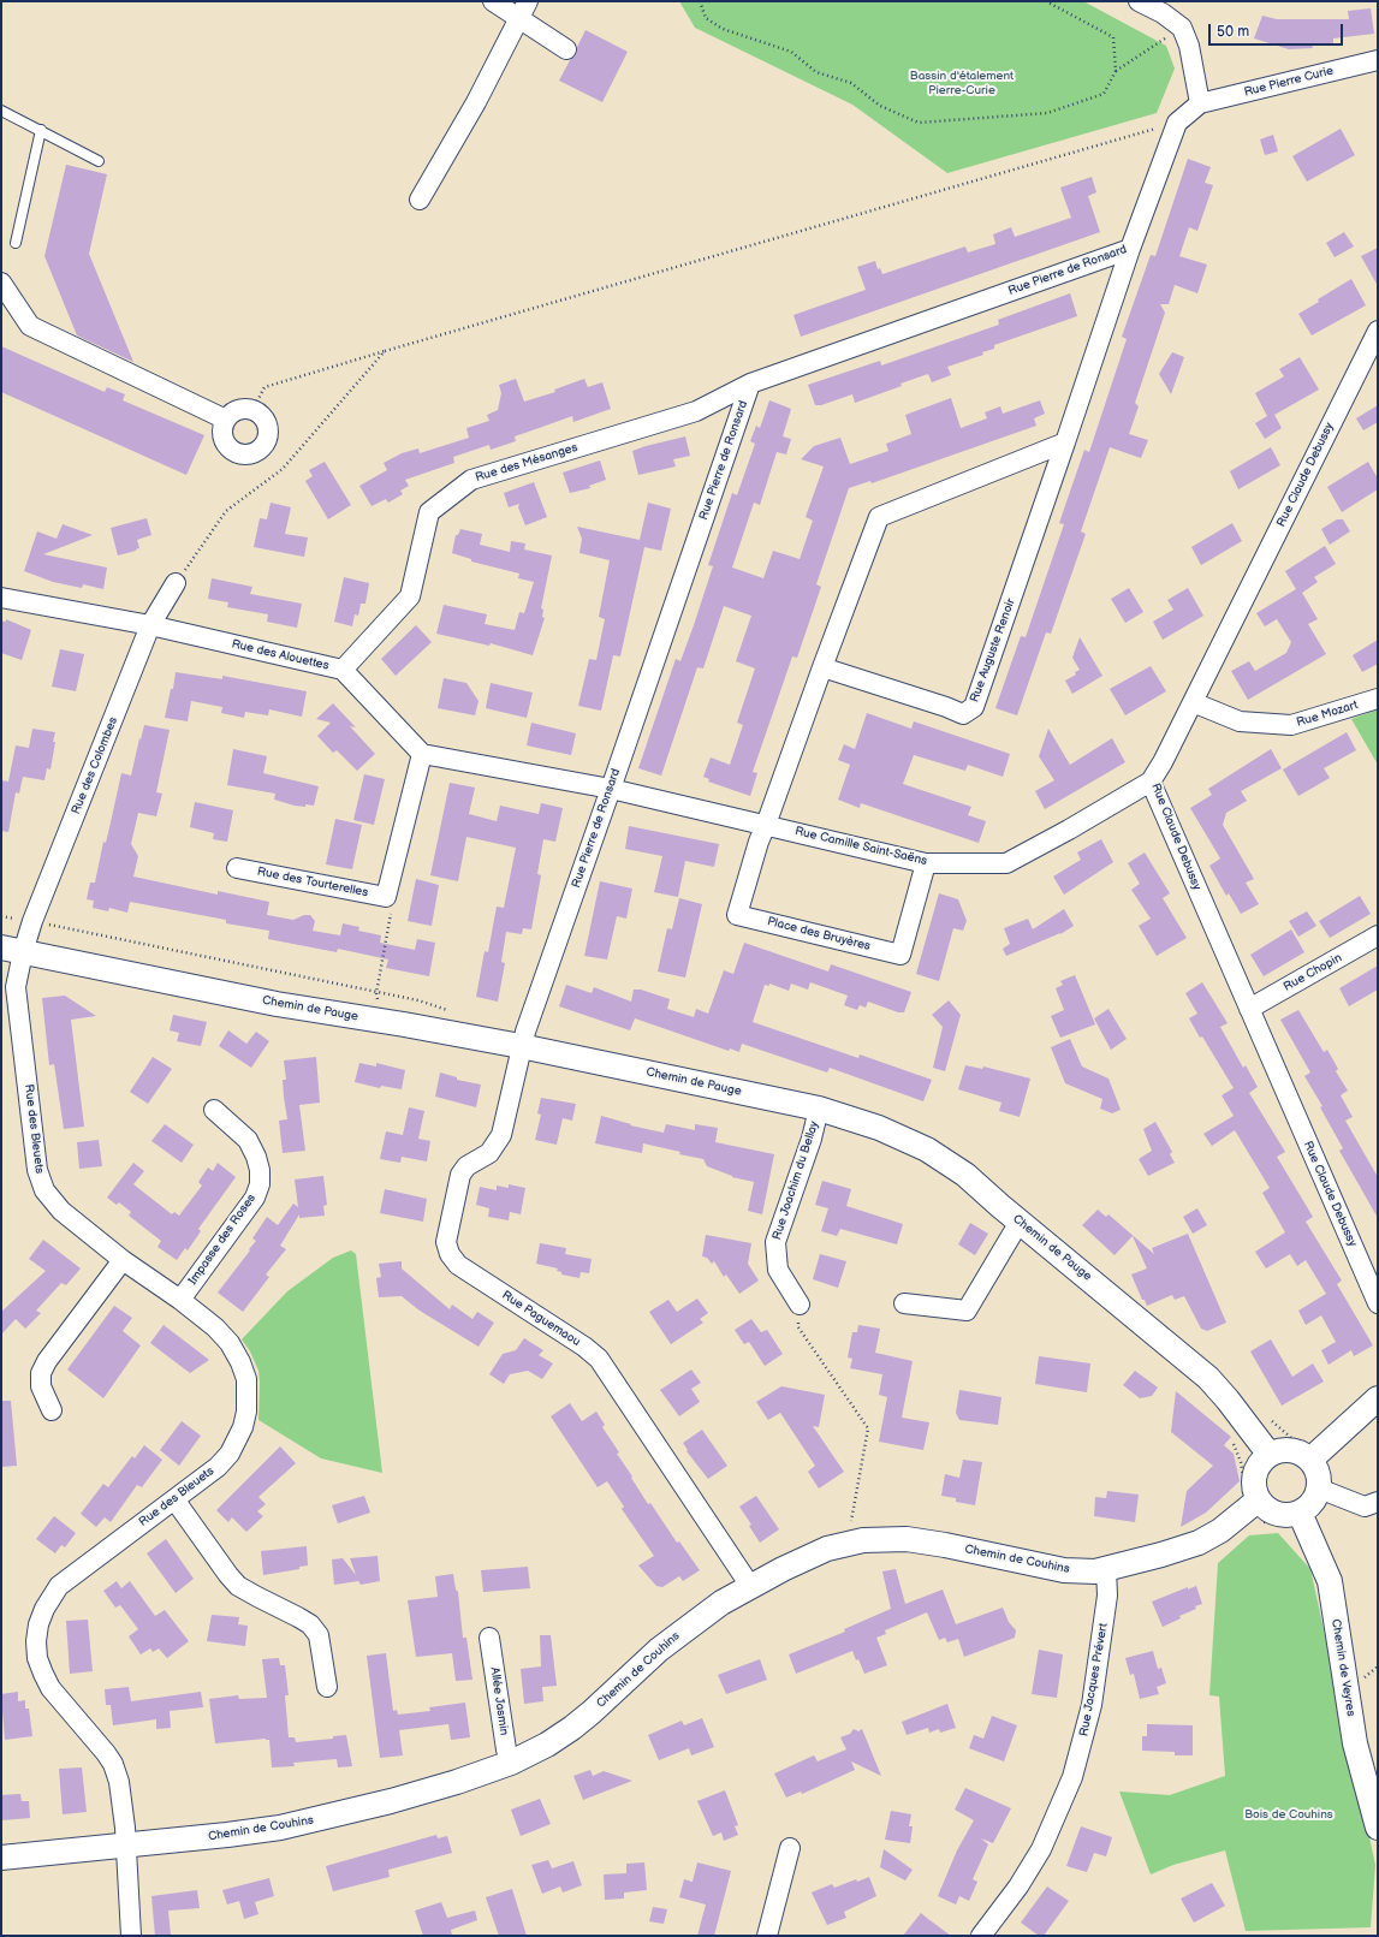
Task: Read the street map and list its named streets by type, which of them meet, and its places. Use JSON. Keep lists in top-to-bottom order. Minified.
{"streets":{"street":["Rue Pierre Curie","Rue Pierre de Ronsard","Rue des Mésanges","Rue Claude Debussy","Rue Auguste Renoir","Rue des Alouettes","Rue Mozart","Rue des Colombes","Rue Camille Saint-Saëns","Rue des Tourterelles","Place des Bruyères","Rue Chopin","Chemin de Pauge","Rue des Bleuets","Rue Joachim du Bellay","Impasse des Roses","Rue Paguemaou","Chemin de Couhins","Chemin de Veyres","Rue Jacques Prévert","Allée Jasmin"]},"crossings":[["Rue Pierre Curie","Rue Pierre de Ronsard"],["Rue Pierre de Ronsard","Rue des Mésanges"],["Rue Pierre de Ronsard","Rue Auguste Renoir"],["Rue Pierre de Ronsard","Rue Camille Saint-Saëns"],["Rue Pierre de Ronsard","Chemin de Pauge"],["Rue Pierre de Ronsard","Rue Paguemaou"],["Rue des Mésanges","Rue des Alouettes"],["Rue Claude Debussy","Rue Mozart"],["Rue Claude Debussy","Rue Camille Saint-Saëns"],["Rue Claude Debussy","Rue Chopin"],["Rue des Alouettes","Rue des Colombes"],["Rue des Colombes","Chemin de Pauge"],["Rue des Colombes","Rue des Bleuets"],["Rue Camille Saint-Saëns","Place des Bruyères"],["Chemin de Pauge","Rue des Bleuets"],["Chemin de Pauge","Rue Joachim du Bellay"],["Chemin de Pauge","Rue Paguemaou"],["Chemin de Pauge","Chemin de Couhins"],["Chemin de Pauge","Chemin de Veyres"],["Rue des Bleuets","Impasse des Roses"],["Rue des Bleuets","Chemin de Couhins"],["Rue Paguemaou","Chemin de Couhins"],["Chemin de Couhins","Chemin de Veyres"],["Chemin de Couhins","Rue Jacques Prévert"],["Chemin de Couhins","Allée Jasmin"]],"parks":["Bassin d'étalement Pierre-Curie","Bois de Couhins"],"scale_bar":"50 m"}
